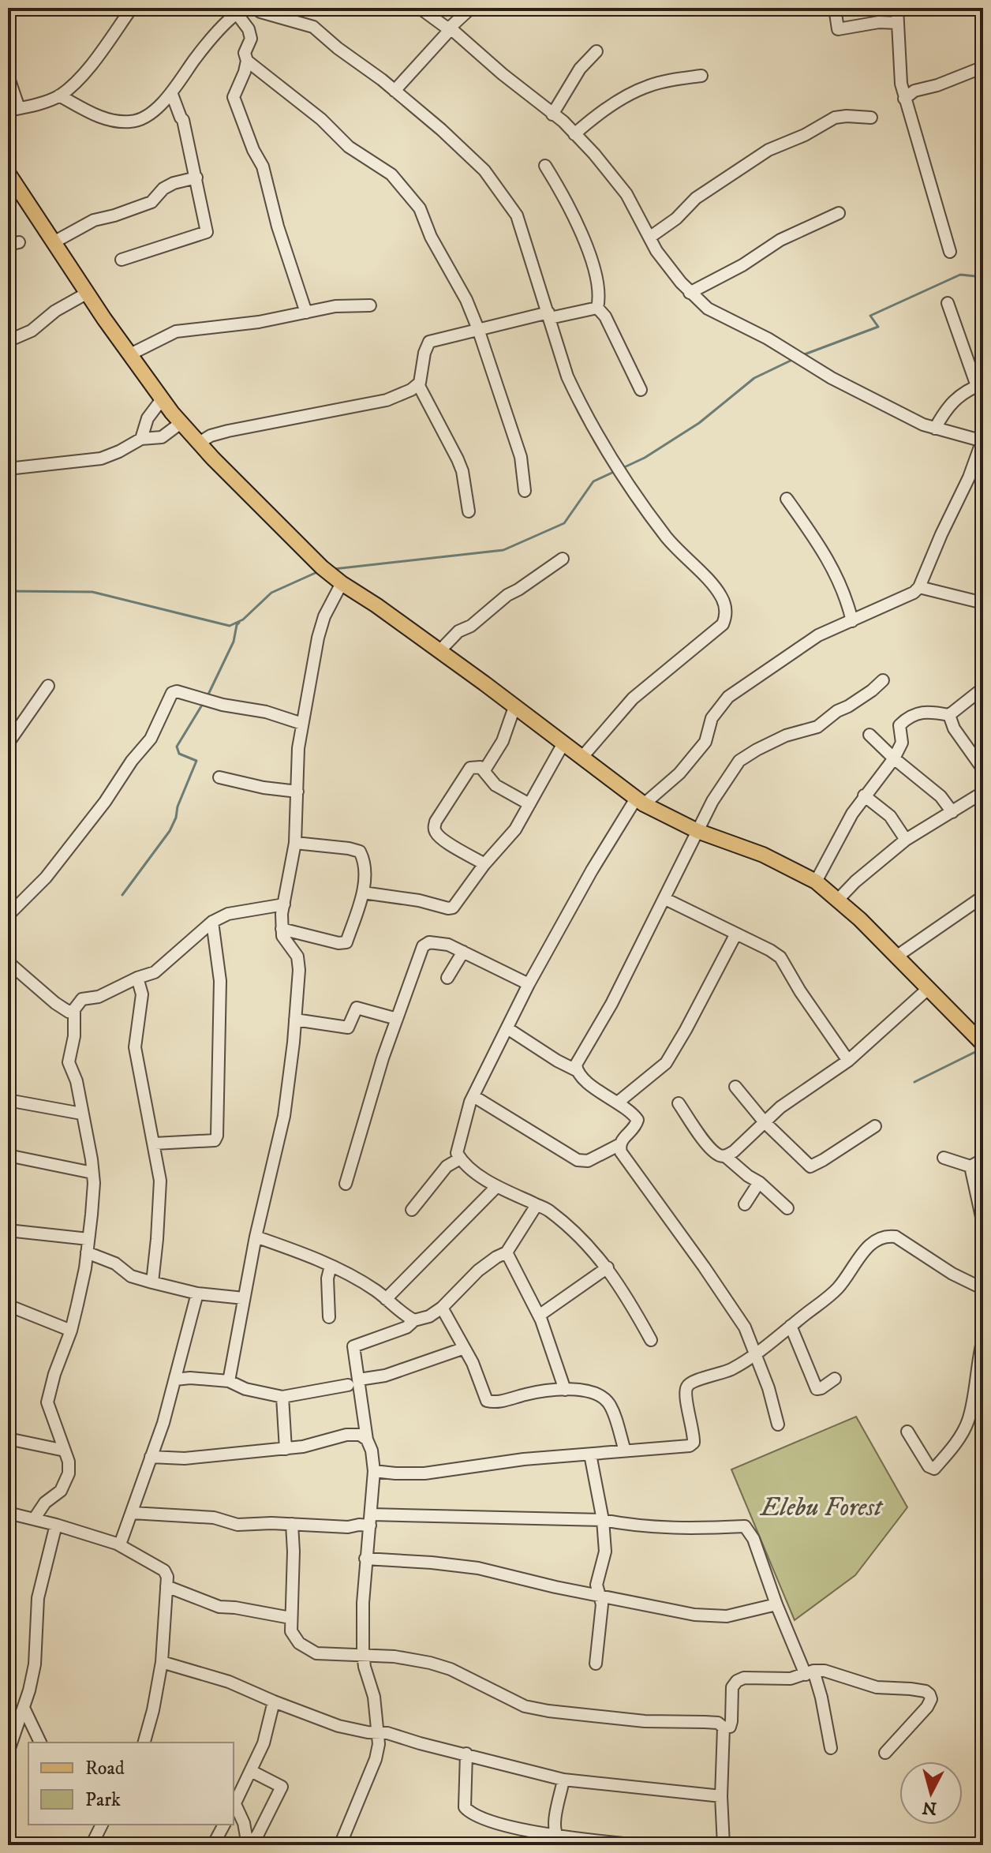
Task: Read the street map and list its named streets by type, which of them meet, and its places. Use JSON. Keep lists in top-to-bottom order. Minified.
{"parks":["Elebu Forest"],"legend":["Road","Park"],"north":"bottom"}
